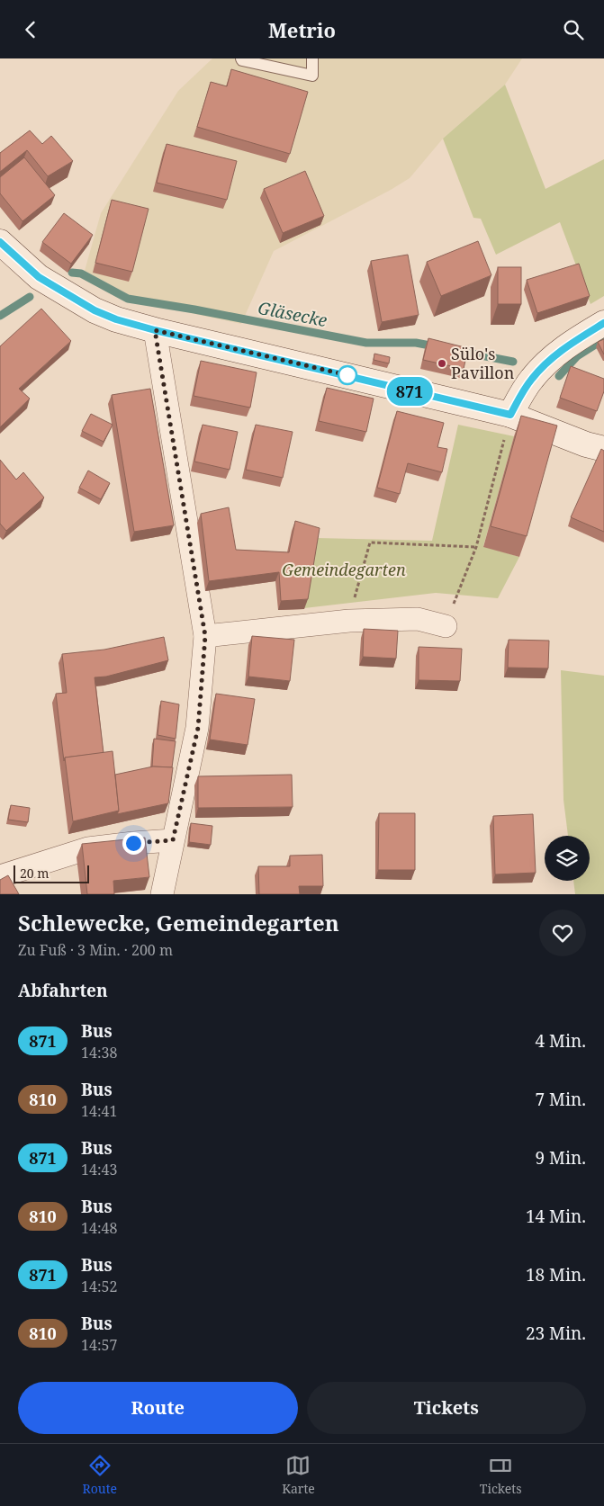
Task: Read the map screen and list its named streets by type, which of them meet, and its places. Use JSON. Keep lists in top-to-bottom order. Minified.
{"water":["Gläsecke"],"parks":["Gemeindegarten"],"places":["Sülo's Pavillon"],"lines":["bus line 871"],"scale_bar":"20 m","page":{"header":"Metrio","on_map":"871","scale":"20 m","heading":[["Schlewecke, Gemeindegarten","Zu Fuß · 3 Min. · 200 m"],"Abfahrten"],"list":[{"mark":"871","name":"Bus","note":"14:38","value":"4 Min."},{"mark":"810","name":"Bus","note":"14:41","value":"7 Min."},{"mark":"871","name":"Bus","note":"14:43","value":"9 Min."},{"mark":"810","name":"Bus","note":"14:48","value":"14 Min."},{"mark":"871","name":"Bus","note":"14:52","value":"18 Min."},{"mark":"810","name":"Bus","note":"14:57","value":"23 Min."}],"buttons":["Route","Tickets"],"tabs":["Route","Karte","Tickets"]}}
